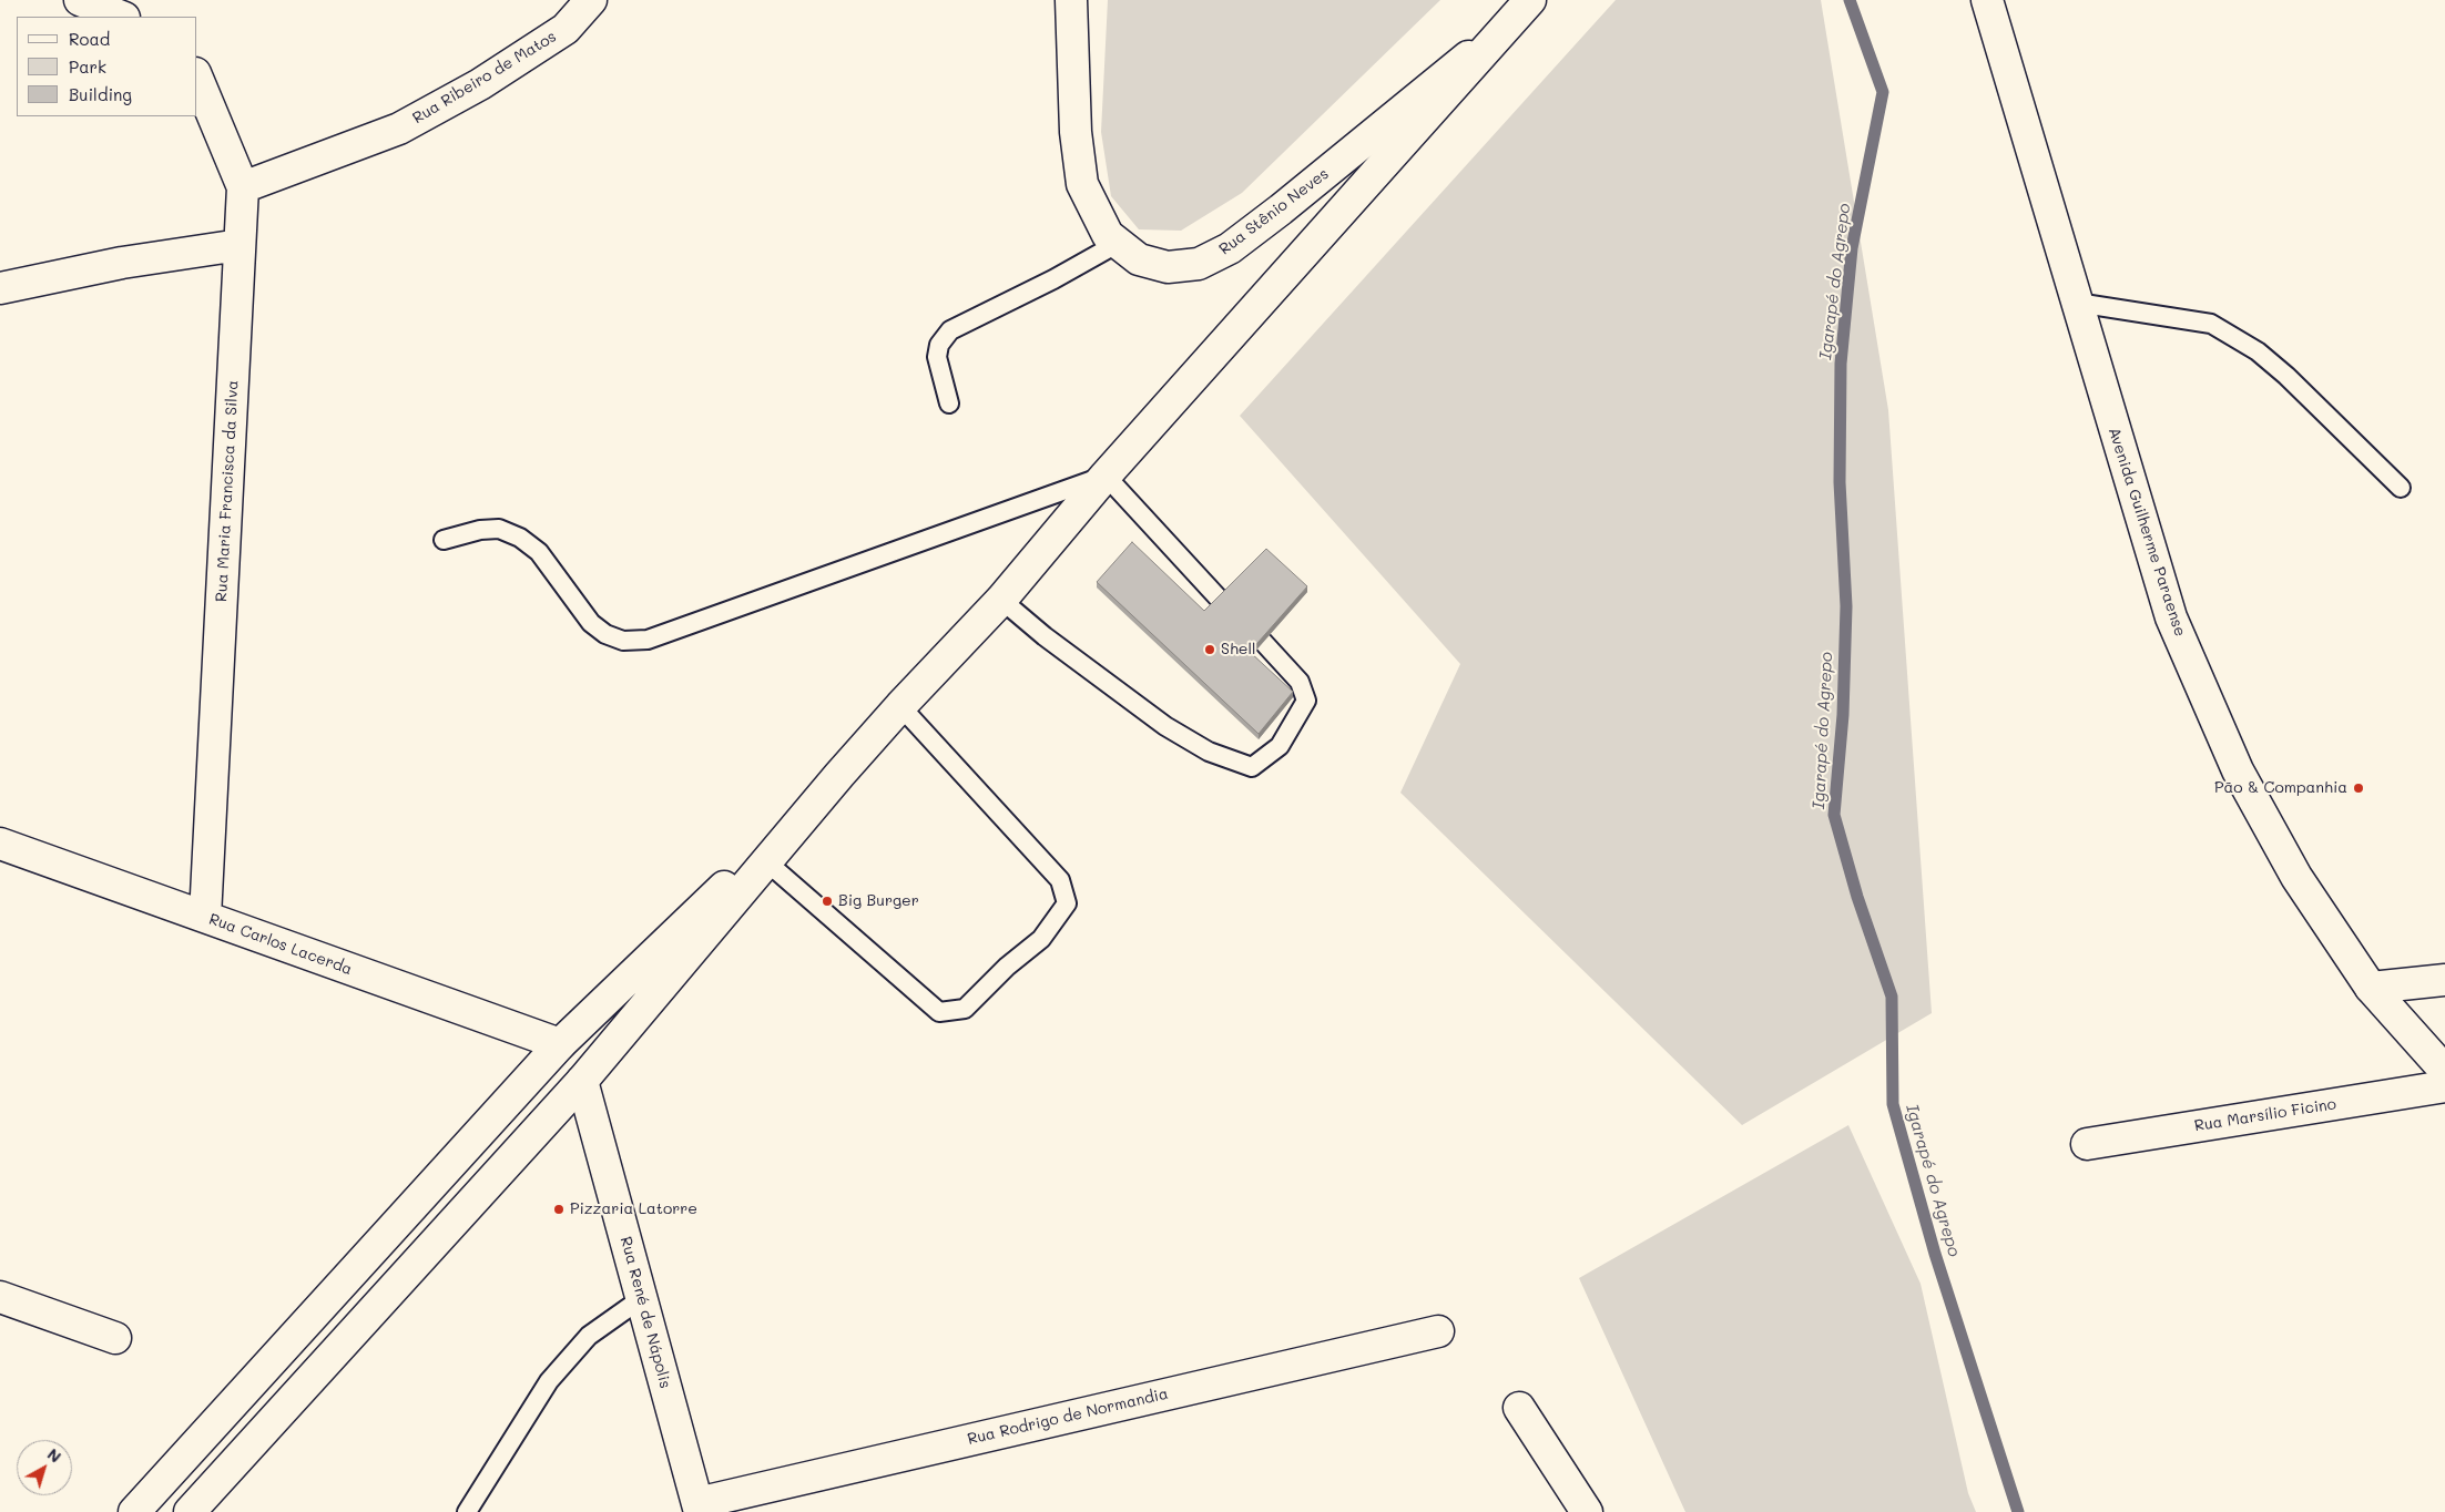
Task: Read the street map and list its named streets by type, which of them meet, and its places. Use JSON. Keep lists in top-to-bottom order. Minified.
{"streets":{"street":["Rua Ribeiro de Matos","Rua Stênio Neves","Rua Maria Francisca da Silva","Avenida Guilherme Paraense","Rua Carlos Lacerda","Rua Marsílio Ficino","Rua René de Nápolis","Rua Rodrigo de Normandia"]},"crossings":[["Rua Ribeiro de Matos","Rua Maria Francisca da Silva"],["Rua Maria Francisca da Silva","Rua Carlos Lacerda"],["Rua René de Nápolis","Rua Rodrigo de Normandia"]],"water":["Igarapé do Agrepo"],"places":["Shell","Pão & Companhia","Big Burger","Pizzaria Latorre"],"legend":["Road","Park","Building"],"north":"top right"}
